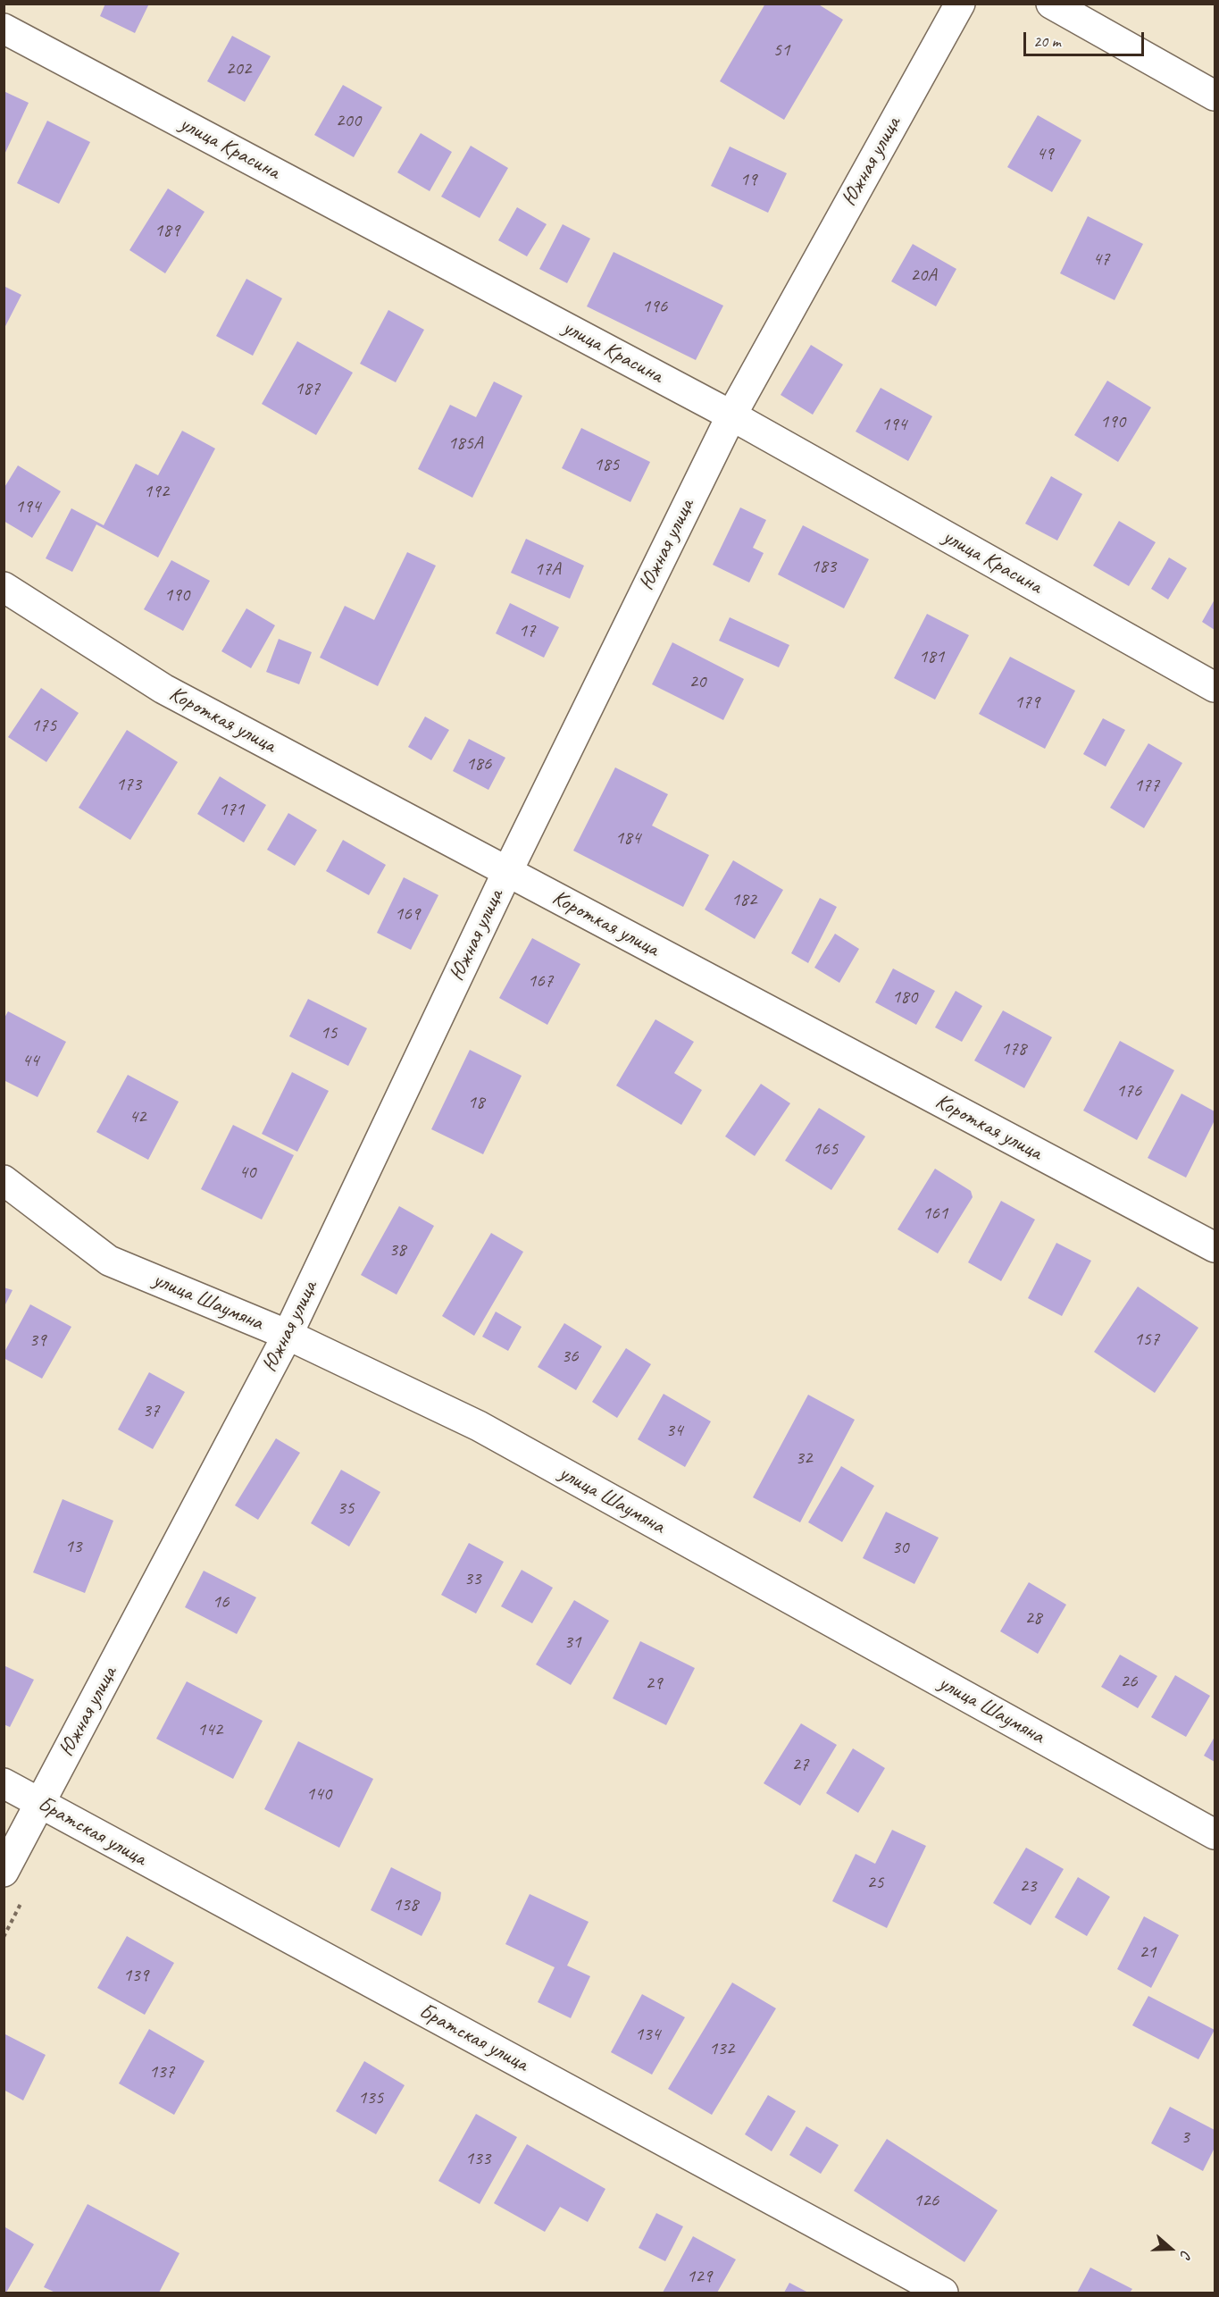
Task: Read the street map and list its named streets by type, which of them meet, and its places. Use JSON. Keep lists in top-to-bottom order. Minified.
{"streets":{"street":["улица Красина","Южная улица","Короткая улица","улица Шаумяна","Братская улица"]},"crossings":[["улица Красина","Южная улица"],["Южная улица","Короткая улица"],["Южная улица","улица Шаумяна"],["Южная улица","Братская улица"]],"house_numbers":["51","202","200","49","19","189","47","20А","196","187","190","194","185А","185","192","194","183","17А","190","17","181","20","179","175","186","173","177","171","184","182","169","167","180","15","178","44","176","18","42","165","40","161","38","157","39","36","37","34","32","35","13","30","33","16","28","31","26","29","142","27","140","25","23","138","21","139","134","132","137","135","3","133","126","129"],"scale_bar":"20 m","north":"right"}
